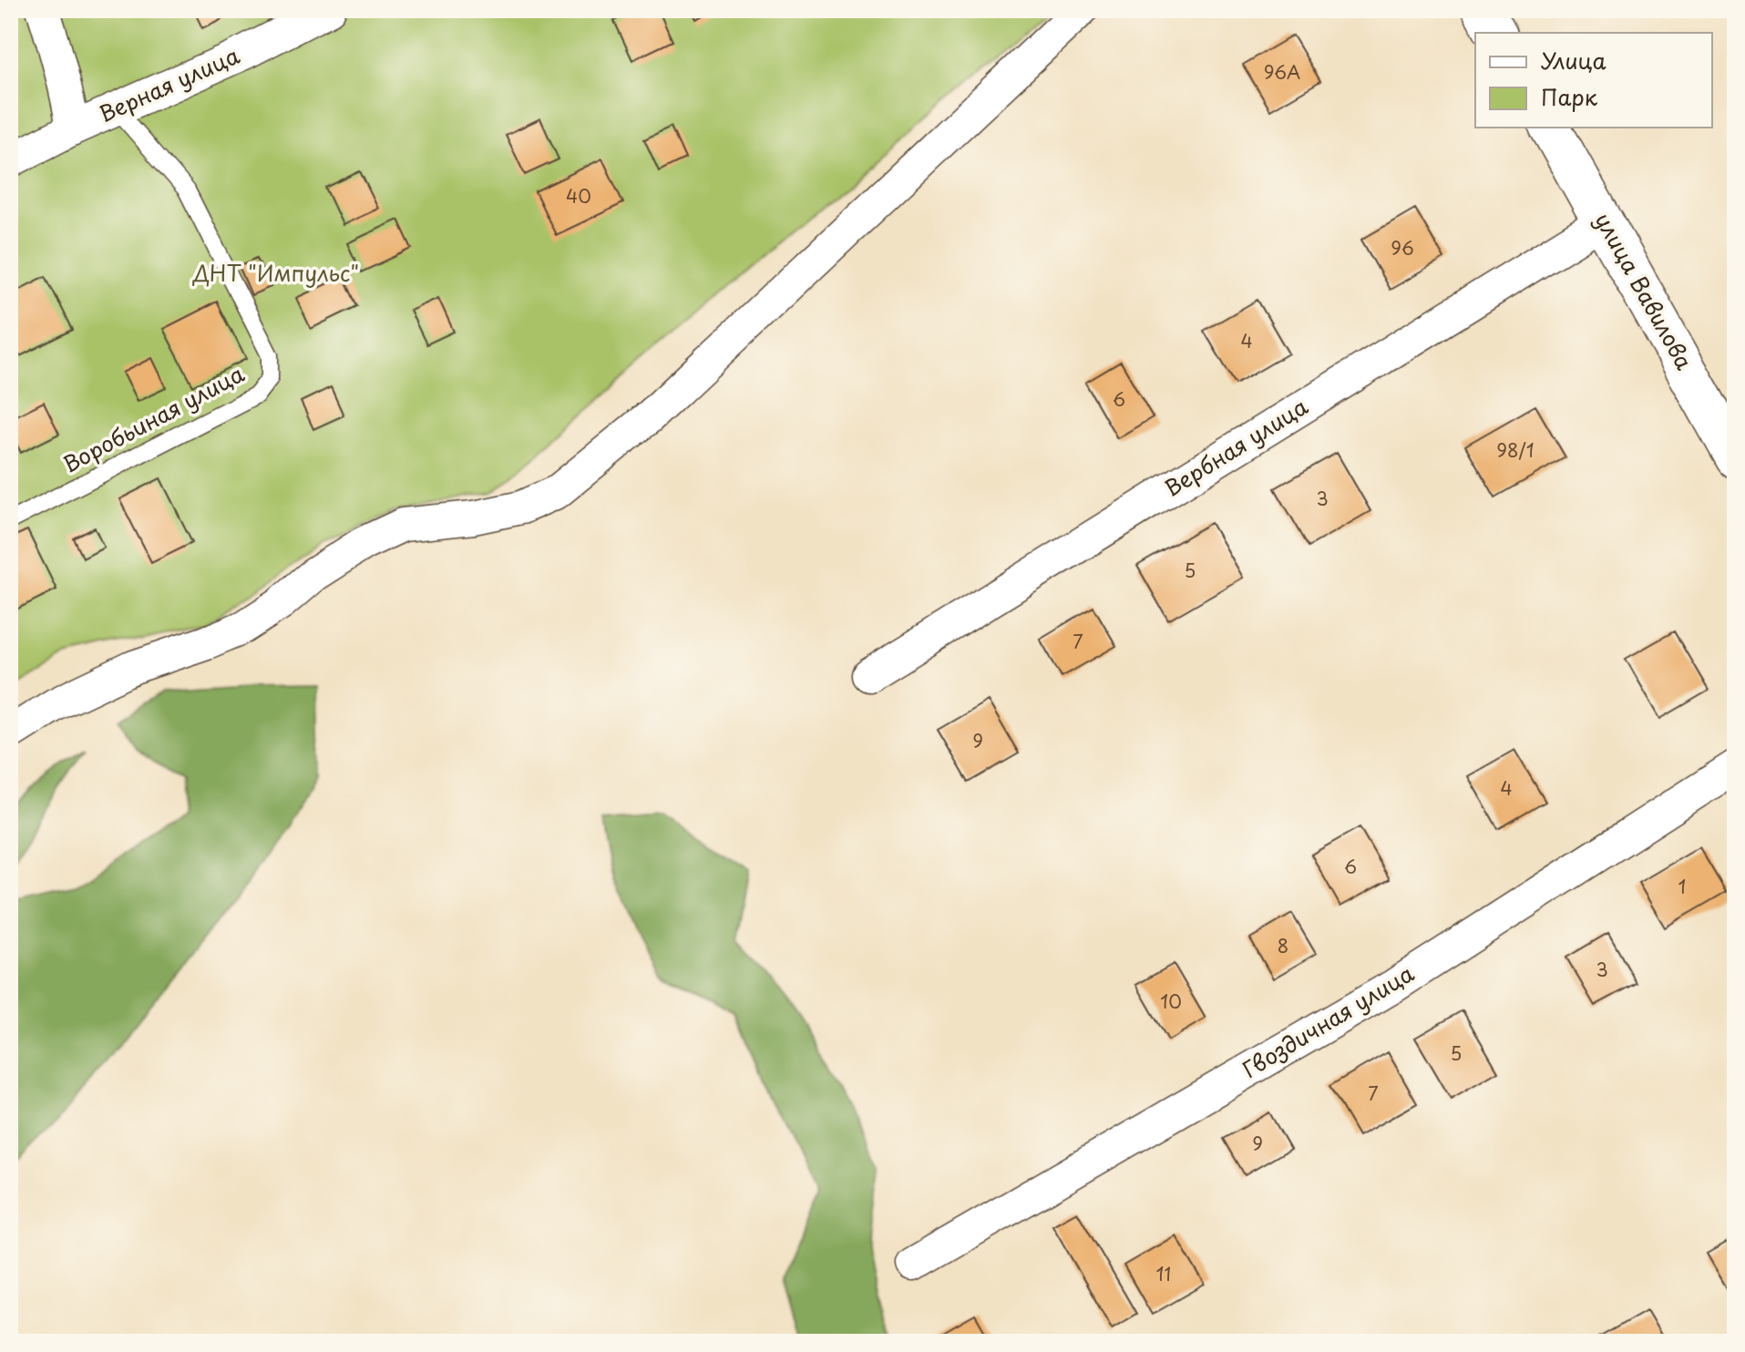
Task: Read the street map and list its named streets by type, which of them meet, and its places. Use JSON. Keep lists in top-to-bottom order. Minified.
{"streets":{"street":["Верная улица","улица Вавилова","Вербная улица","Гвоздичная улица"],"lane":["Воробьиная улица"]},"crossings":[["Верная улица","Воробьиная улица"],["улица Вавилова","Вербная улица"]],"parks":["ДНТ \"Импульс\""],"house_numbers":["96А","40","96","4","6","98/1","3","5","7","9","4","6","1","8","3","10","5","7","9","11"],"legend":["Улица","Парк"]}
